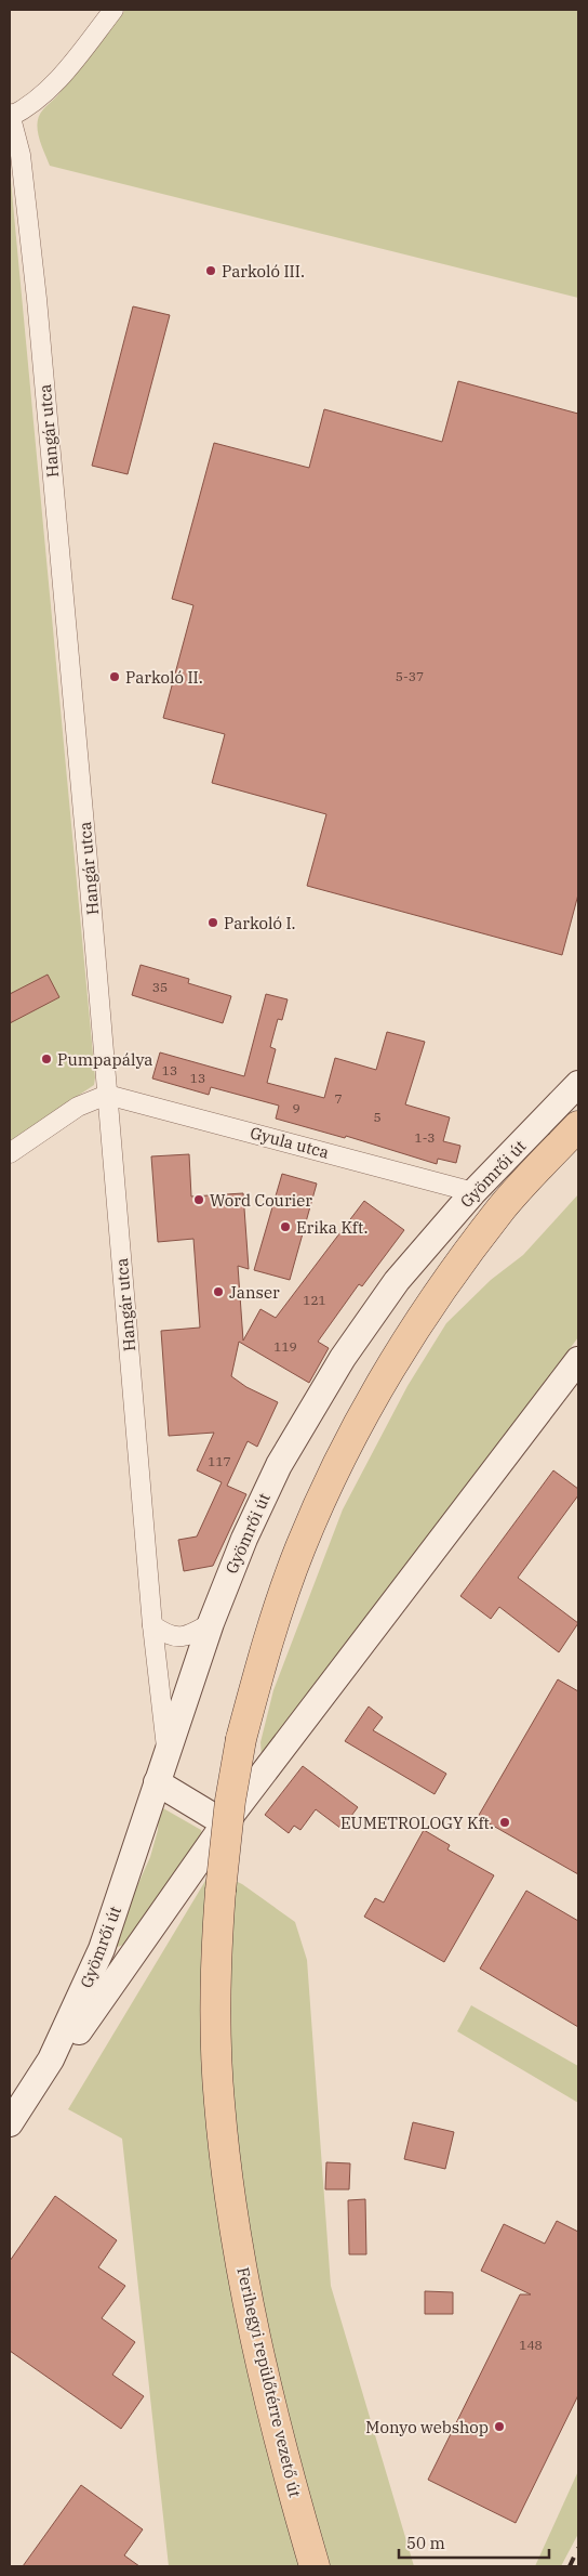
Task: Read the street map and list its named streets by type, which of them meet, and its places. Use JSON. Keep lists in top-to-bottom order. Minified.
{"streets":{"main road":["Ferihegyi repülőtérre vezető út"],"street":["Hangár utca","Gyula utca","Gyömrői út"]},"crossings":[["Hangár utca","Gyula utca"],["Hangár utca","Gyömrői út"],["Gyula utca","Gyömrői út"]],"places":["Parkoló III.","Parkoló II.","Parkoló I.","Pumpapálya","Word Courier","Erika Kft.","Janser","EUMETROLOGY Kft.","Monyo webshop"],"house_numbers":["5-37","35","13","13","7","9","5","1-3","121","119","117","148"],"scale_bar":"50 m"}
